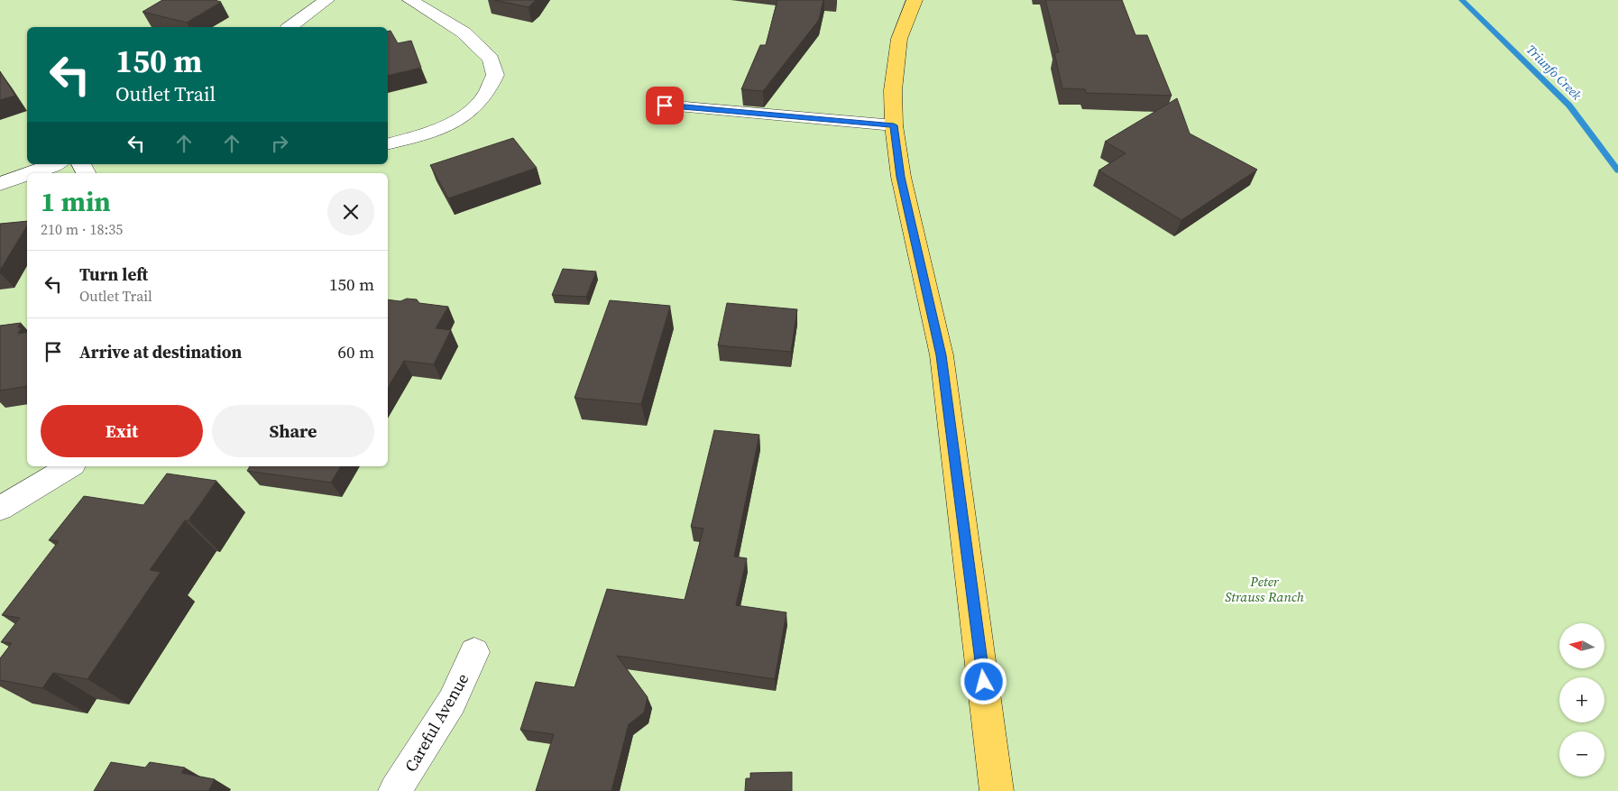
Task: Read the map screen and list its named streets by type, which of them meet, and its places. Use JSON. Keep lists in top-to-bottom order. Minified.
{"streets":{"street":["Careful Avenue"]},"water":["Triunfo Creek"],"parks":["Peter Strauss Ranch"],"north":"left","page":{"turn":["150 m","Outlet Trail"],"heading":["1 min","210 m · 18:35"],"list":[{"name":"Turn left","note":"Outlet Trail","value":"150 m"},{"name":"Arrive at destination","value":"60 m"}],"buttons":["Exit","Share"],"map_buttons":["+","−"]}}
